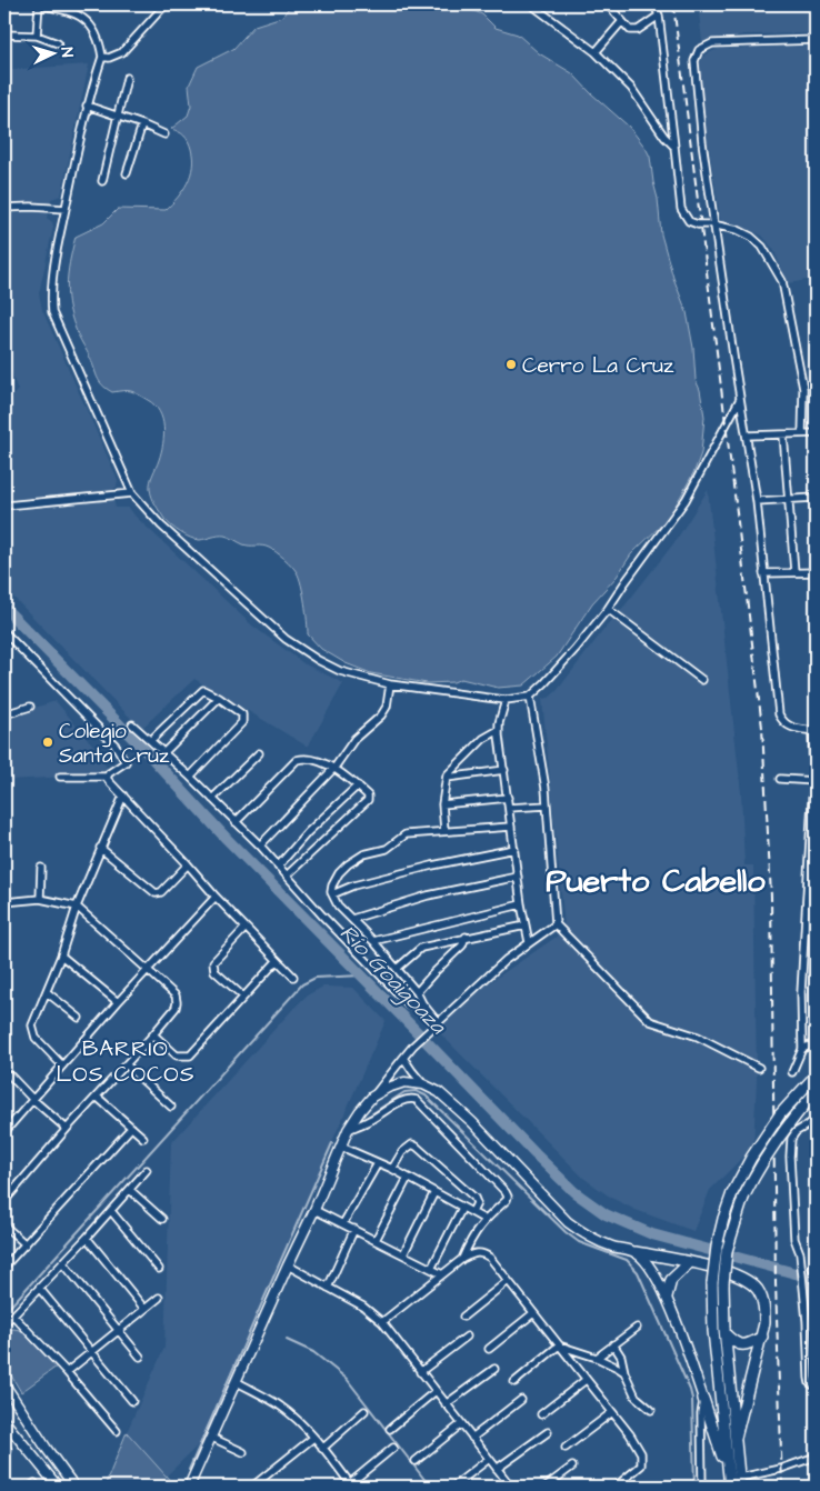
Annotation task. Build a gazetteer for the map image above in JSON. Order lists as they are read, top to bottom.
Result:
{
  "districts": ["Puerto Cabello", "BARRIO LOS COCOS"],
  "water": ["Río Goaigoaza"],
  "places": ["Cerro La Cruz", "Colegio Santa Cruz"],
  "north": "right"
}
